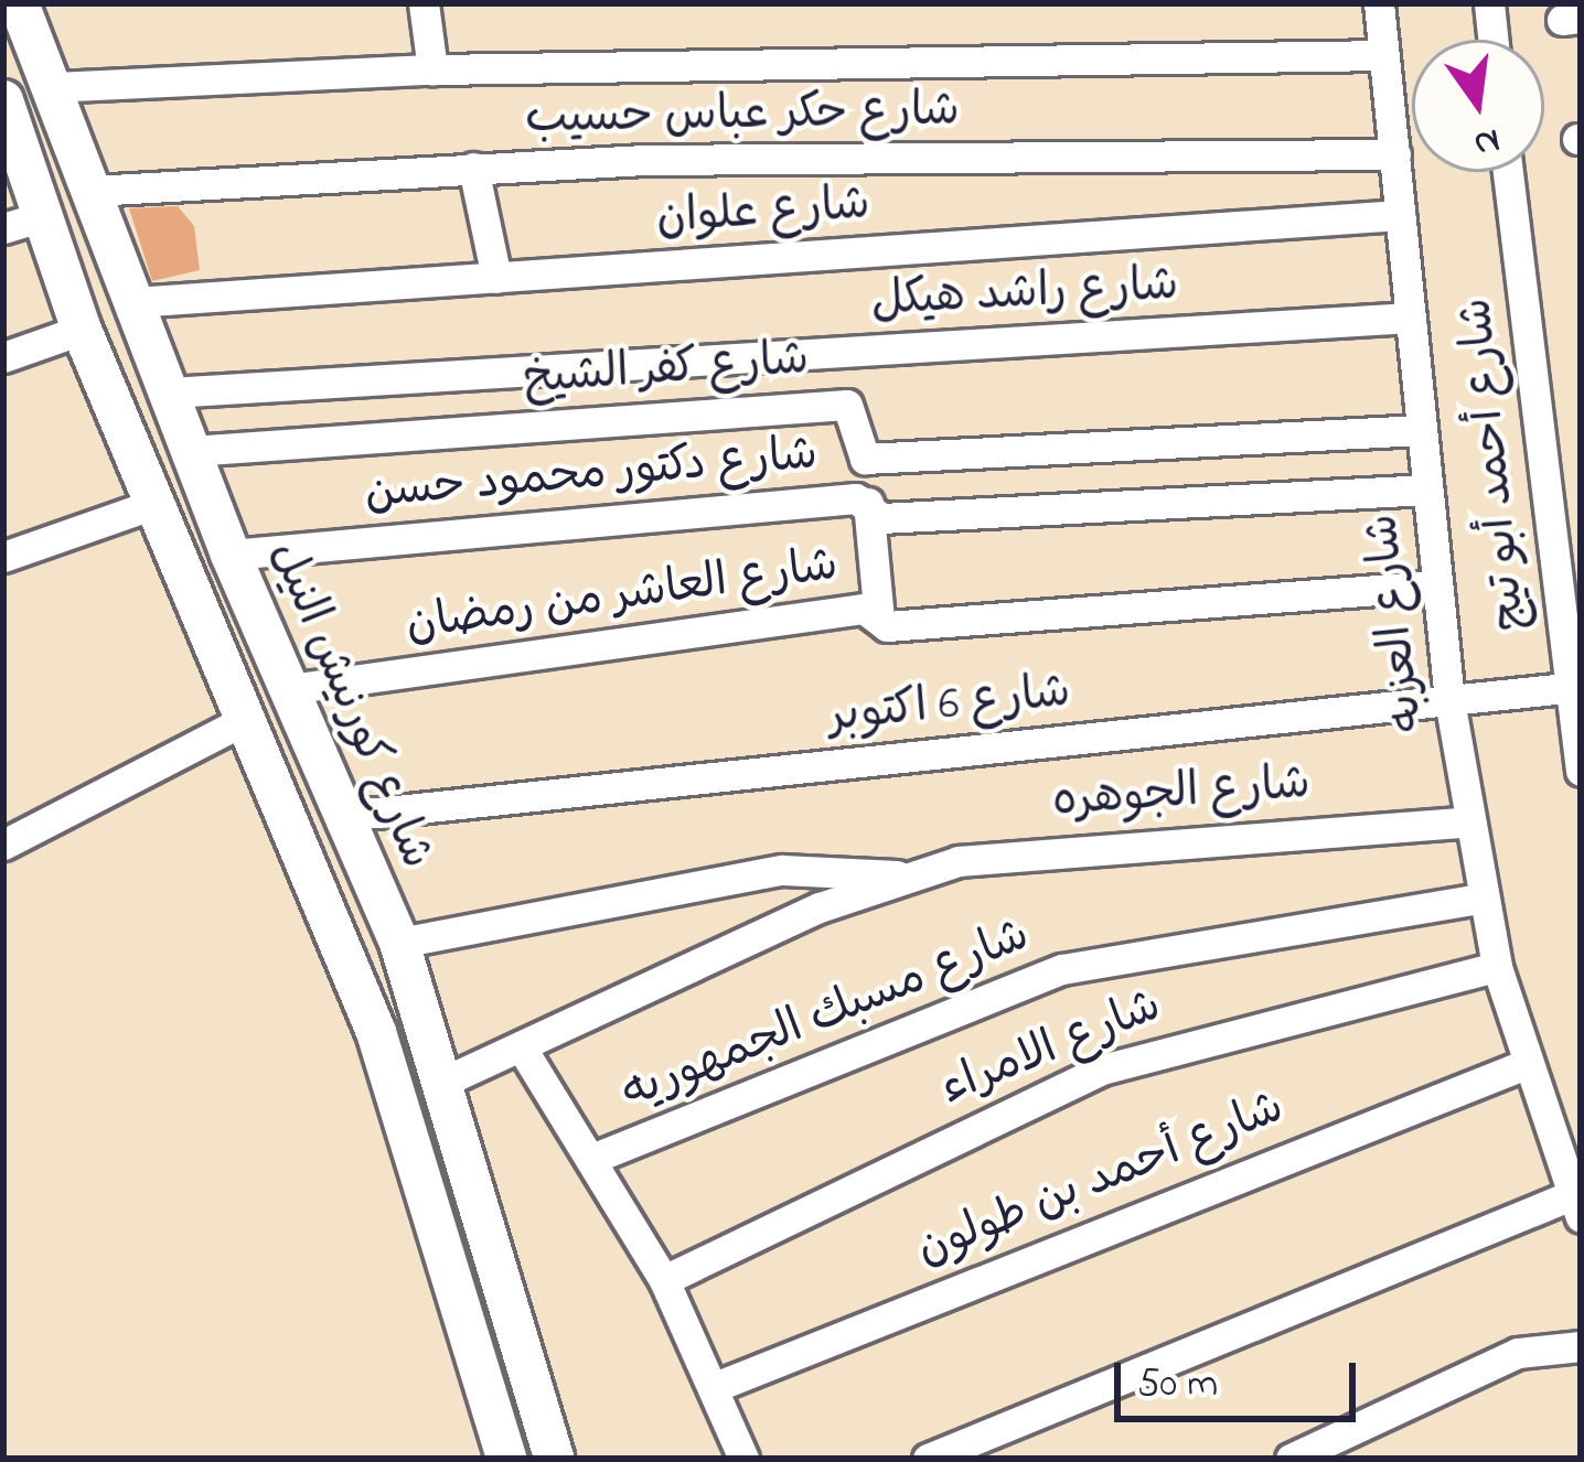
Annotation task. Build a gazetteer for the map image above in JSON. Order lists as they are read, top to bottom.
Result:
{
  "streets": {
    "main road": ["شارع كورنيش النيل"],
    "street": [
      "شارع حكر عباس حسيب",
      "شارع علوان",
      "شارع راشد هيكل",
      "شارع كفر الشيخ",
      "شارع أحمد أبو تيج",
      "شارع دكتور محمود حسن",
      "شارع العاشر من رمضان",
      "شارع العزبه",
      "شارع 6 اكتوبر",
      "شارع الجوهره",
      "شارع مسبك الجمهوريه",
      "شارع الامراء",
      "شارع أحمد بن طولون"
    ]
  },
  "crossings": [
    ["شارع حكر عباس حسيب", "شارع العزبه"],
    ["شارع حكر عباس حسيب", "شارع كورنيش النيل"],
    ["شارع علوان", "شارع العزبه"],
    ["شارع علوان", "شارع كورنيش النيل"],
    ["شارع راشد هيكل", "شارع العزبه"],
    ["شارع راشد هيكل", "شارع كورنيش النيل"],
    ["شارع كفر الشيخ", "شارع كورنيش النيل"],
    ["شارع أحمد أبو تيج", "شارع 6 اكتوبر"],
    ["شارع دكتور محمود حسن", "شارع العزبه"],
    ["شارع دكتور محمود حسن", "شارع كورنيش النيل"],
    ["شارع العاشر من رمضان", "شارع العزبه"],
    ["شارع العاشر من رمضان", "شارع كورنيش النيل"],
    ["شارع العزبه", "شارع 6 اكتوبر"],
    ["شارع العزبه", "شارع الجوهره"],
    ["شارع العزبه", "شارع مسبك الجمهوريه"],
    ["شارع العزبه", "شارع الامراء"],
    ["شارع العزبه", "شارع أحمد بن طولون"],
    ["شارع كورنيش النيل", "شارع 6 اكتوبر"],
    ["شارع كورنيش النيل", "شارع الجوهره"]
  ],
  "scale_bar": "50 m",
  "north": "bottom"
}
